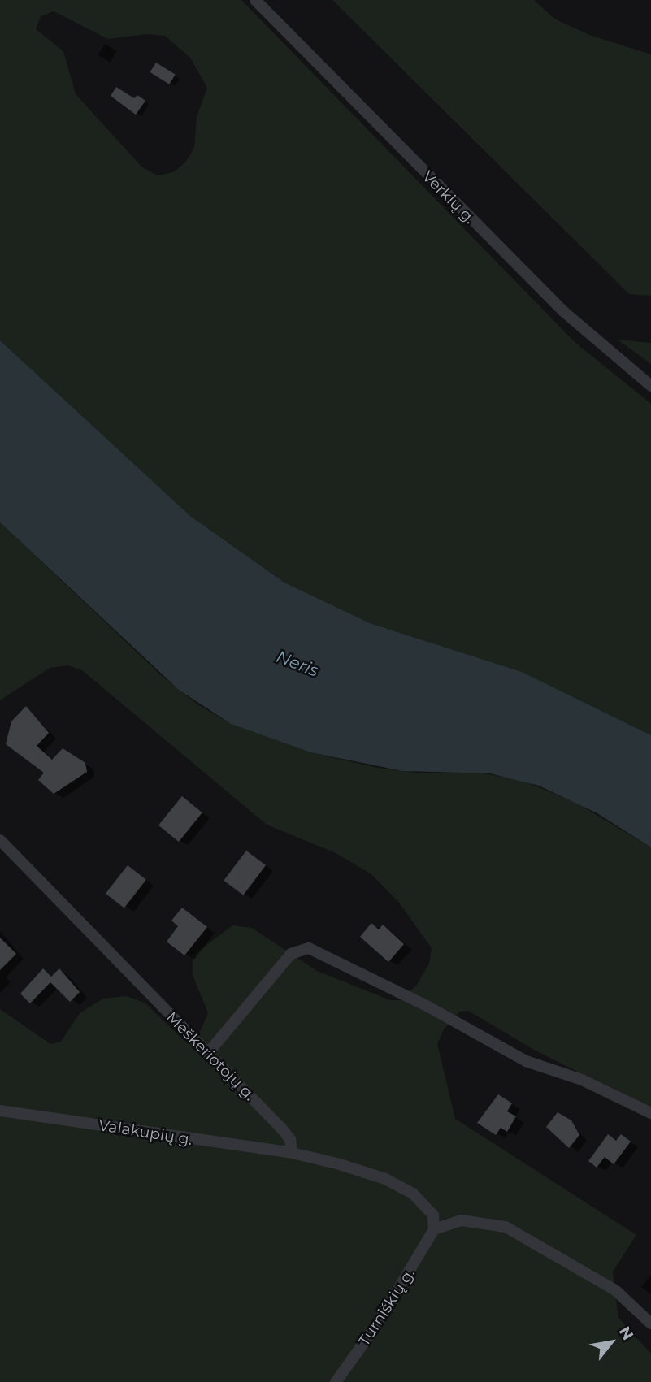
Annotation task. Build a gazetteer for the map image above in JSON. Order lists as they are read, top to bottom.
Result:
{
  "streets": {
    "street": [
      "Verkių g.",
      "Meškeriotojų g.",
      "Valakupių g.",
      "Turniškių g."
    ]
  },
  "crossings": [
    ["Meškeriotojų g.", "Valakupių g."]
  ],
  "water": ["Neris"],
  "north": "top right"
}
